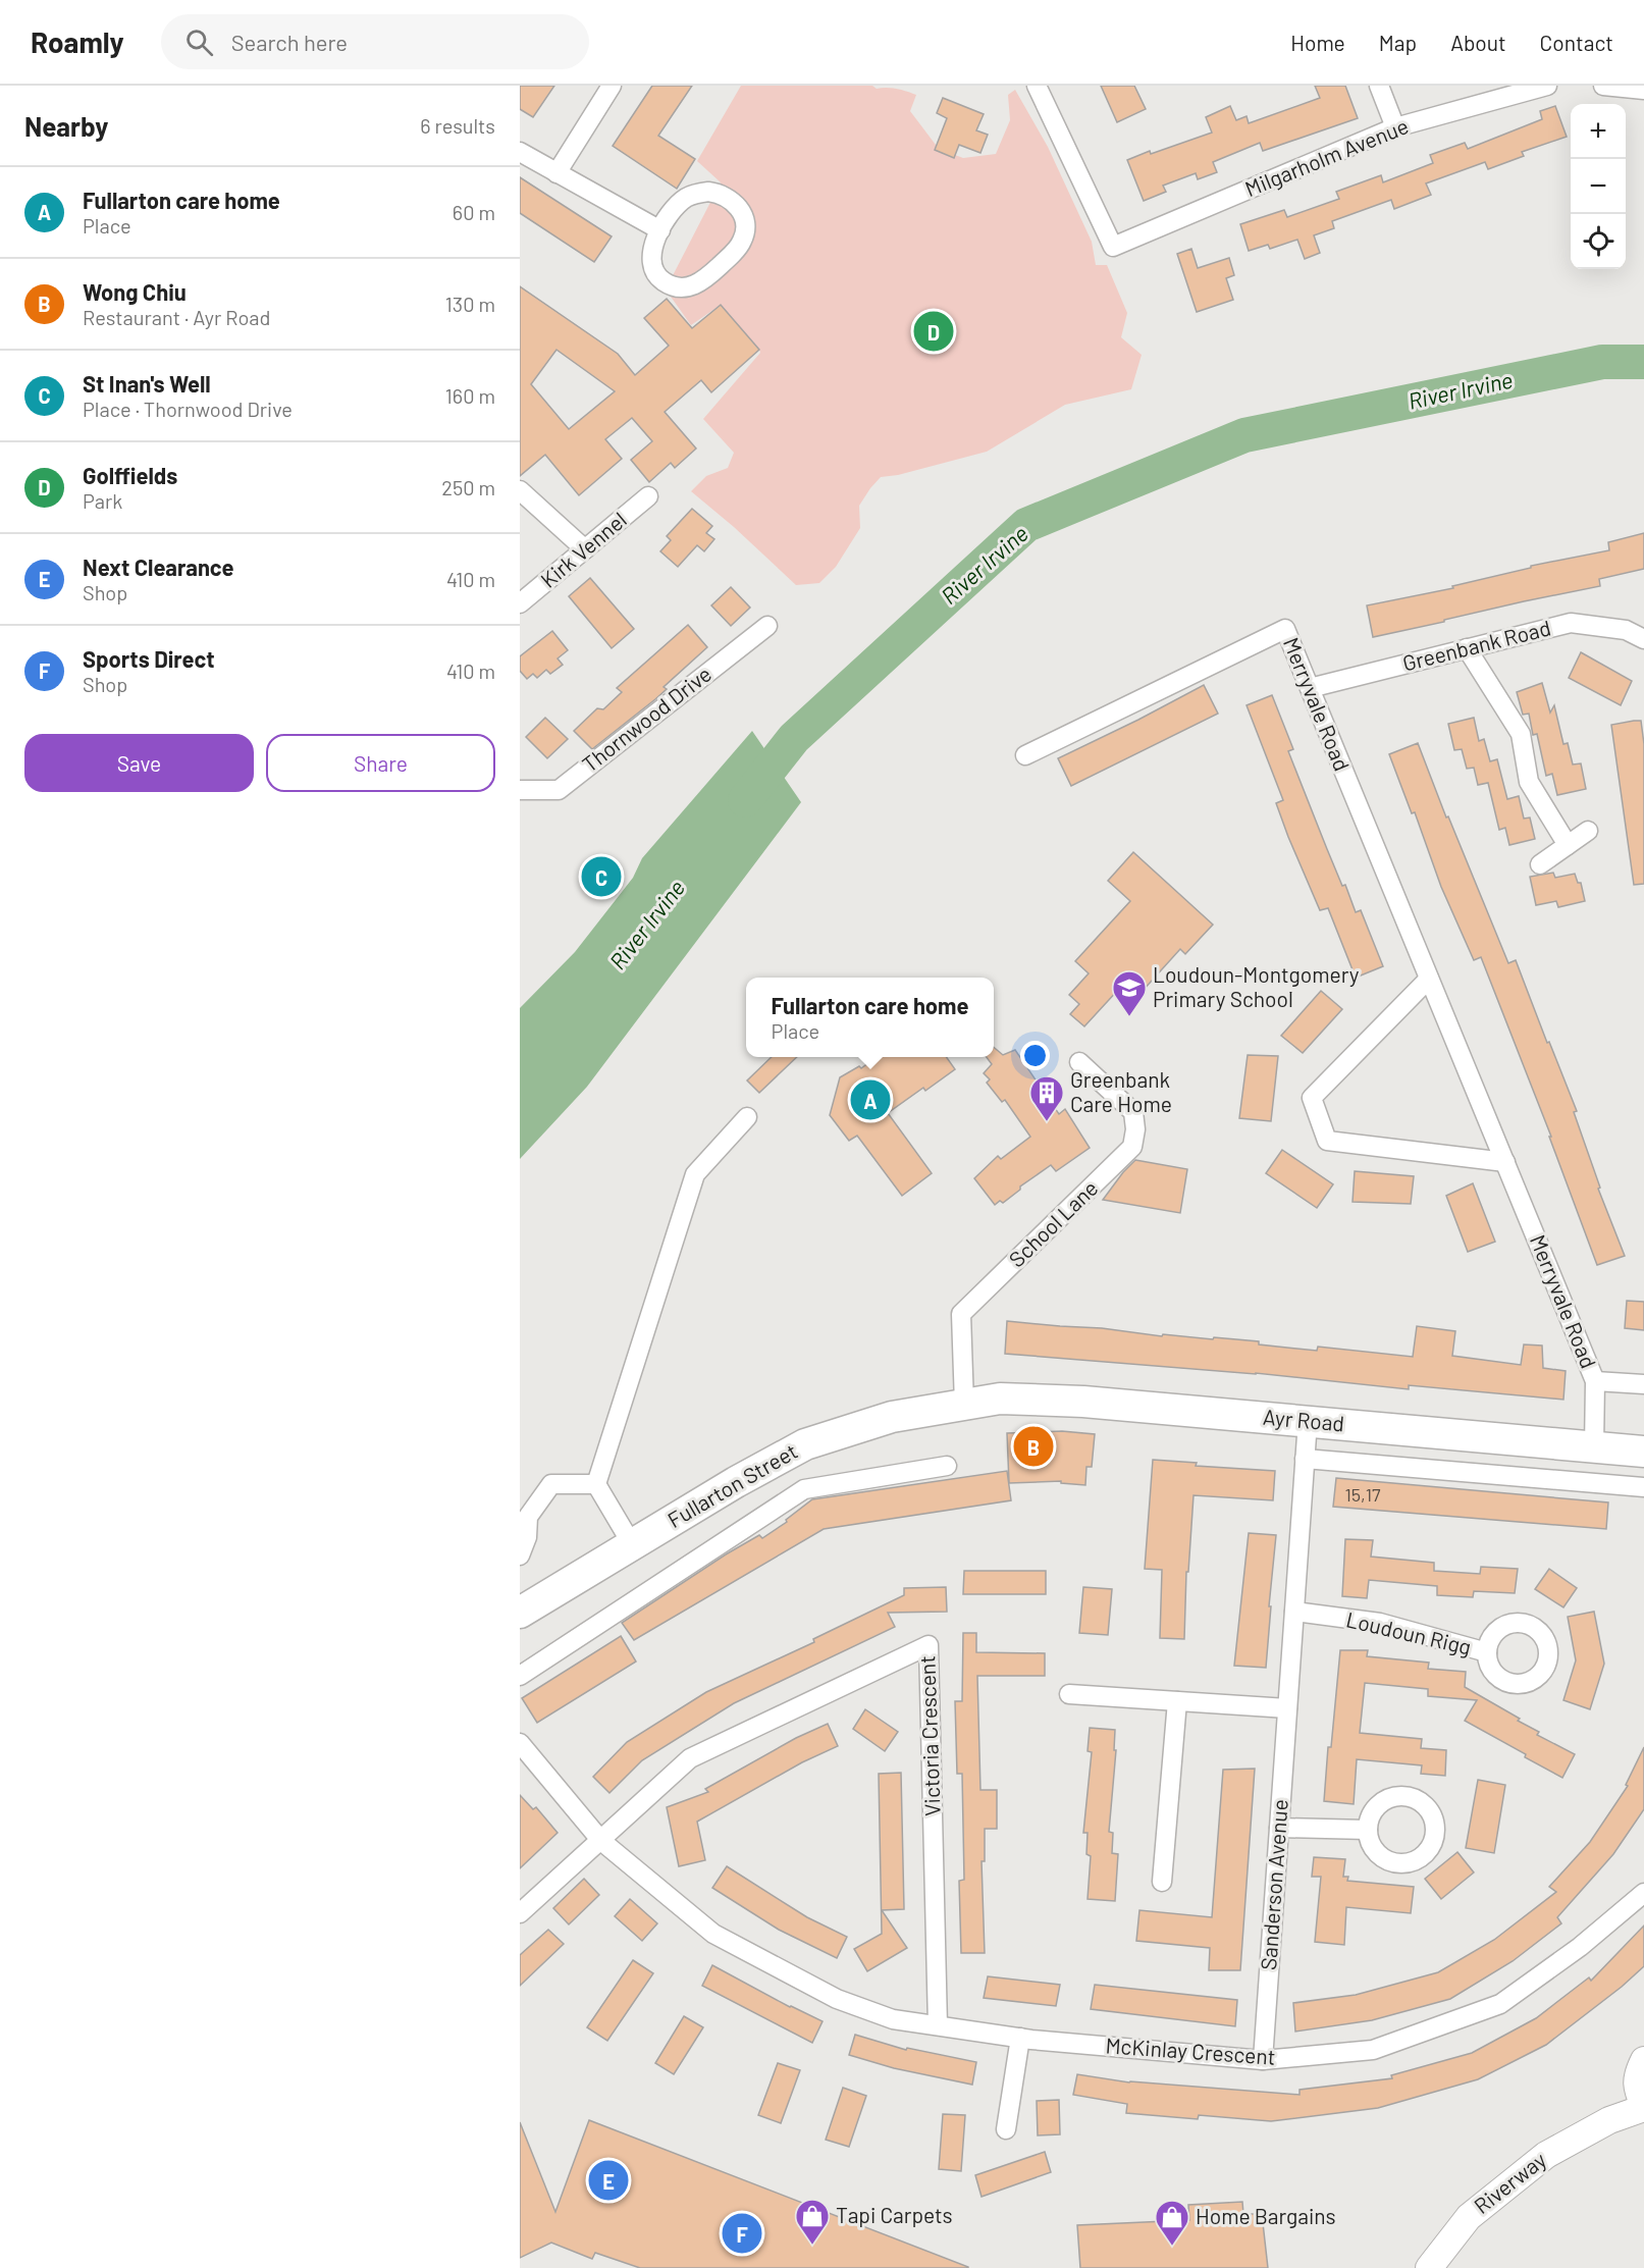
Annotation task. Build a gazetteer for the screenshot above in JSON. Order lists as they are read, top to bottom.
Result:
{
  "streets": {
    "main road": ["Ayr Road", "Fullarton Street"],
    "street": [
      "Milgarholm Avenue",
      "Kirk Vennel",
      "Greenbank Road",
      "Merryvale Road",
      "Thornwood Drive",
      "School Lane",
      "Loudoun Rigg",
      "Victoria Crescent",
      "Sanderson Avenue",
      "McKinlay Crescent",
      "Riverway"
    ]
  },
  "crossings": [
    ["Greenbank Road", "Merryvale Road"],
    ["Merryvale Road", "Ayr Road"],
    ["School Lane", "Ayr Road"],
    ["School Lane", "Fullarton Street"],
    ["Ayr Road", "Fullarton Street"],
    ["Ayr Road", "Sanderson Avenue"],
    ["Loudoun Rigg", "Sanderson Avenue"],
    ["Victoria Crescent", "McKinlay Crescent"],
    ["Sanderson Avenue", "McKinlay Crescent"]
  ],
  "water": ["River Irvine"],
  "places": {
    "school or university": ["Loudoun-Montgomery Primary School"],
    "building": ["Greenbank Care Home"],
    "shop": ["Tapi Carpets", "Home Bargains"]
  },
  "house_numbers": ["15,17"],
  "page": {
    "header": "Roamly",
    "search": "Search here",
    "nav": [
      "Home",
      "Map",
      "About",
      "Contact"
    ],
    "heading": ["Nearby", "6 results"],
    "map_buttons": ["+", "−"],
    "list": [
      {
        "mark": "A",
        "name": "Fullarton care home",
        "note": "Place",
        "value": "60 m"
      },
      {
        "mark": "B",
        "name": "Wong Chiu",
        "note": "Restaurant · Ayr Road",
        "value": "130 m"
      },
      {
        "mark": "C",
        "name": "St Inan's Well",
        "note": "Place · Thornwood Drive",
        "value": "160 m"
      },
      {
        "mark": "D",
        "name": "Golffields",
        "note": "Park",
        "value": "250 m"
      },
      {
        "mark": "E",
        "name": "Next Clearance",
        "note": "Shop",
        "value": "410 m"
      },
      {
        "mark": "F",
        "name": "Sports Direct",
        "note": "Shop",
        "value": "410 m"
      }
    ],
    "pins": [
      "D",
      "C",
      "A",
      "B",
      "E",
      "F"
    ],
    "buttons": ["Save", "Share"],
    "popup": ["Fullarton care home", "Place"]
  }
}
